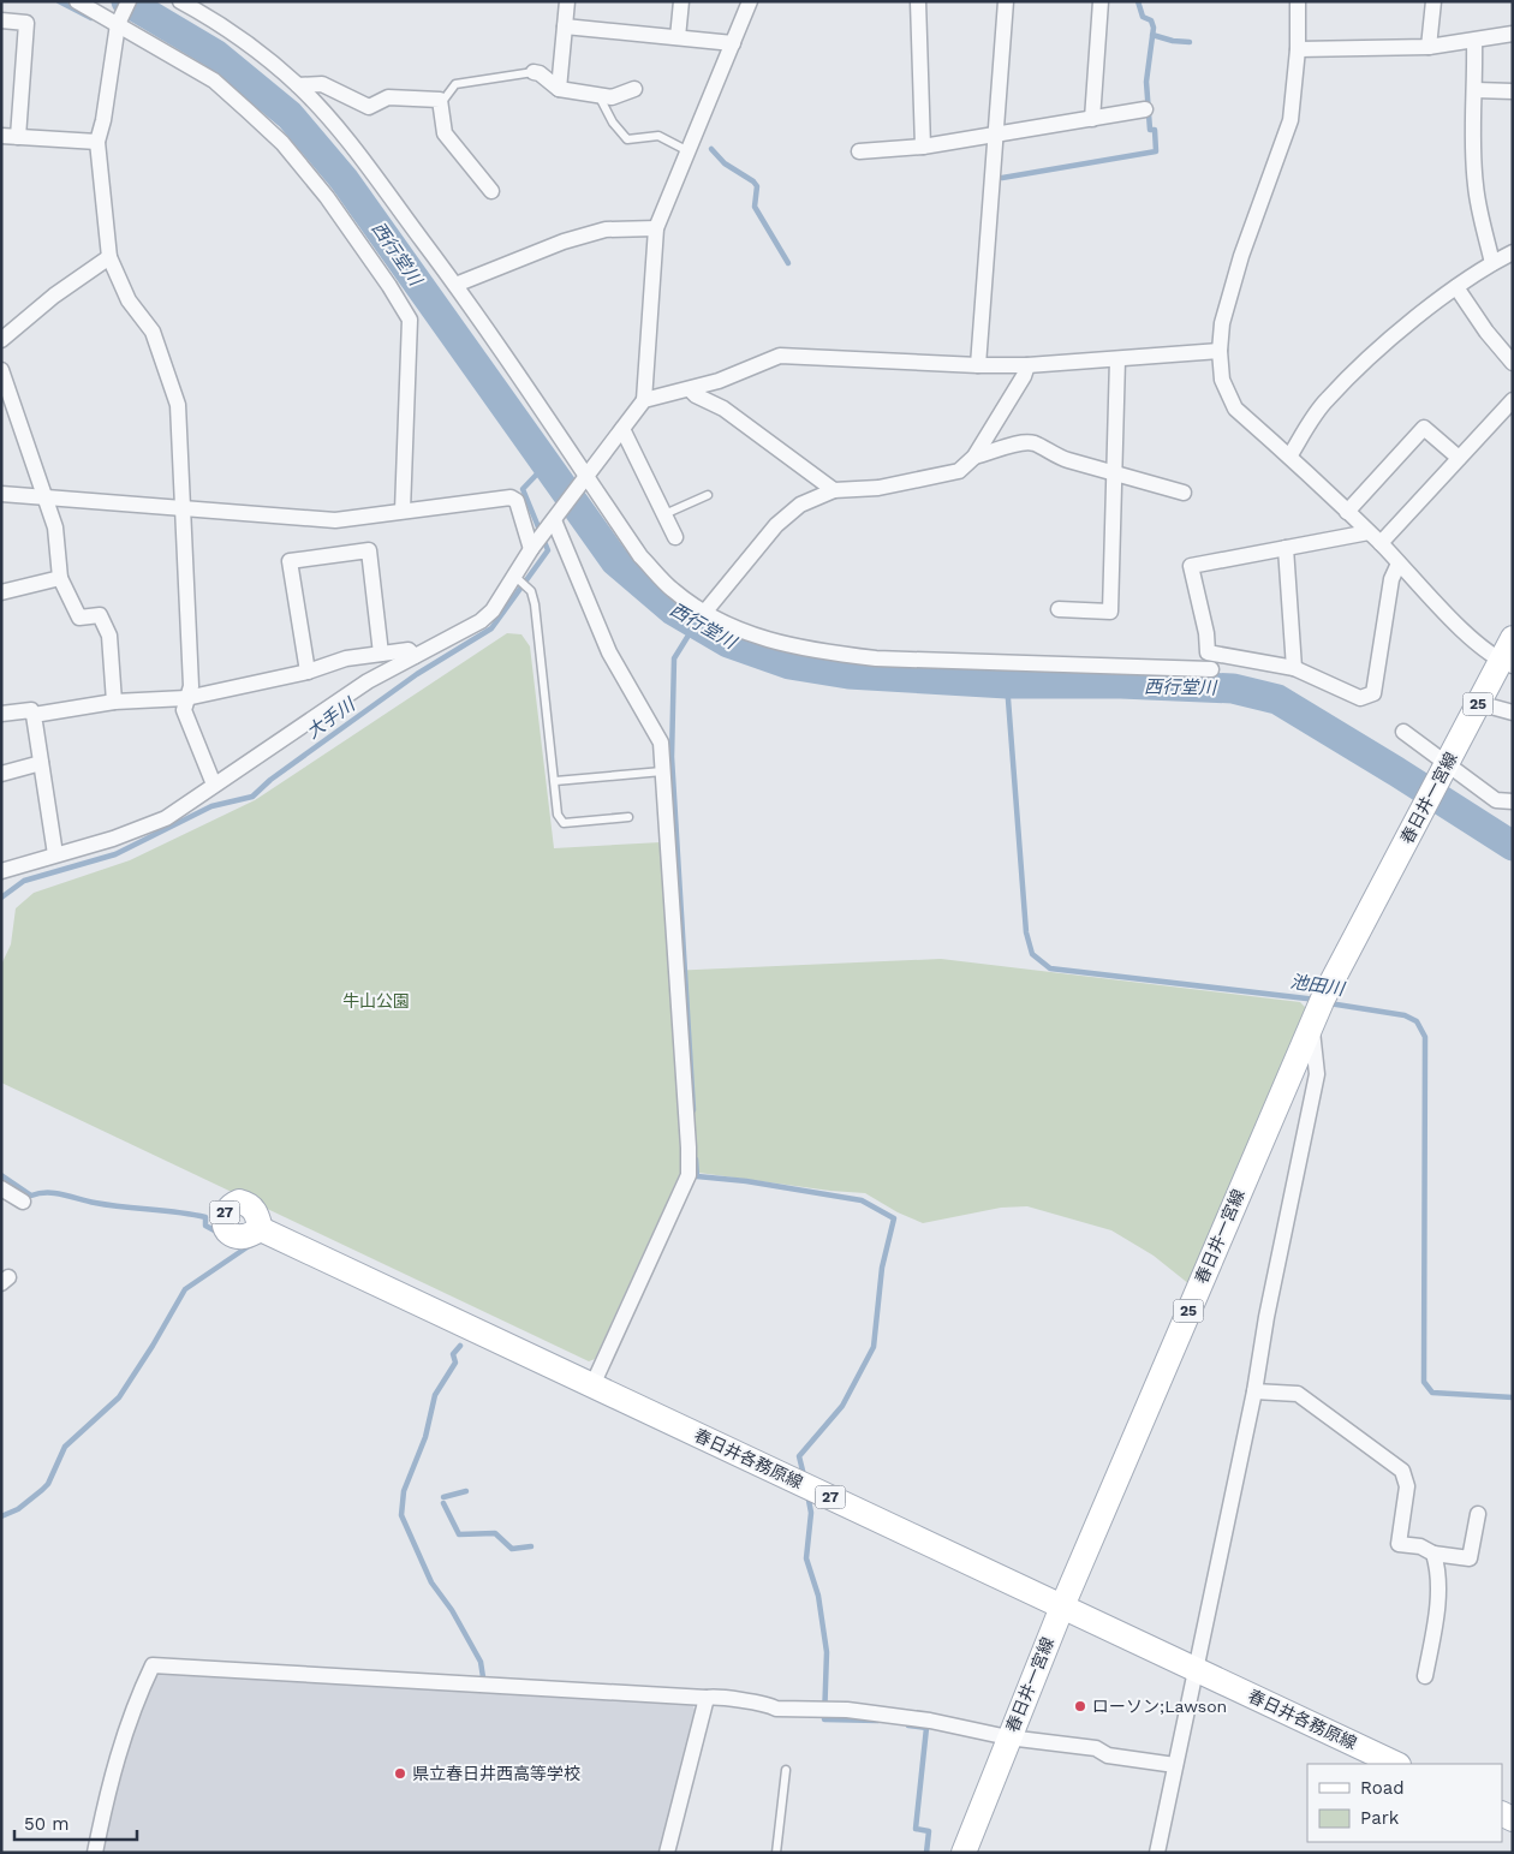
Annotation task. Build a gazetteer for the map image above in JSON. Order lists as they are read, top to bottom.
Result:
{
  "streets": {
    "main road": [
      "25",
      "春日井一宮線",
      "27",
      "春日井各務原線"
    ]
  },
  "crossings": [
    ["春日井一宮線", "春日井各務原線"]
  ],
  "water": ["西行堂川", "大手川", "池田川"],
  "parks": ["牛山公園"],
  "places": ["ローソン;Lawson", "県立春日井西高等学校"],
  "legend": ["Road", "Park"],
  "scale_bar": "50 m"
}
